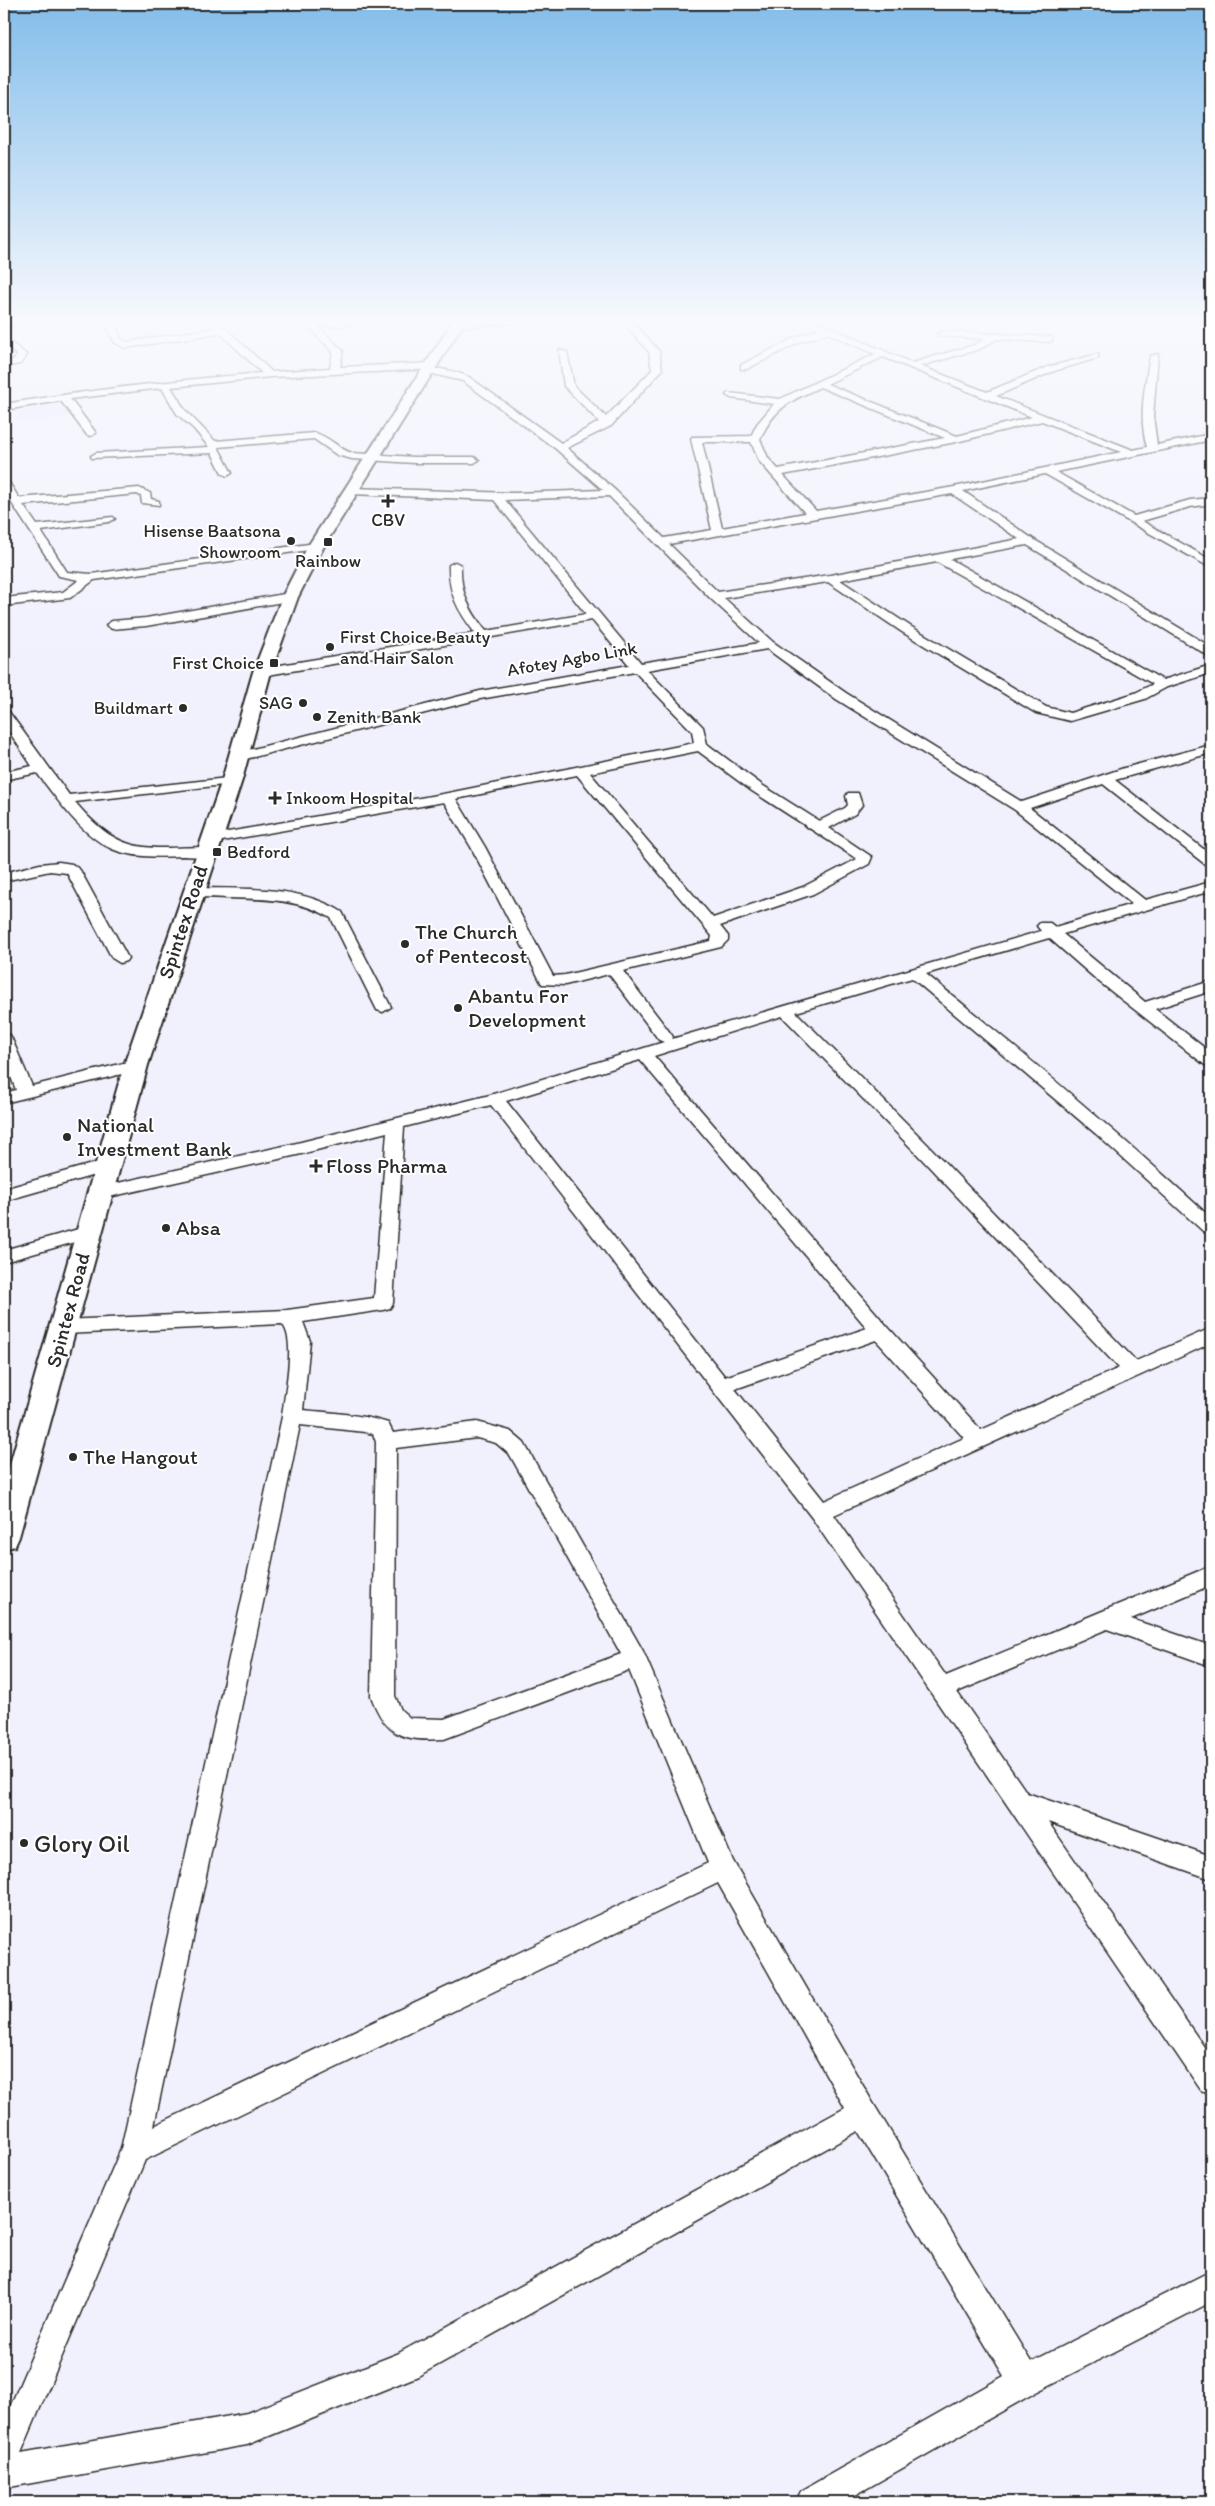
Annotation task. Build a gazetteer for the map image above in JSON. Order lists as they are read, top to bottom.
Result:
{
  "streets": {
    "main road": ["Spintex Road"],
    "street": ["Afotey Agbo Link"]
  },
  "crossings": [
    ["Afotey Agbo Link", "Spintex Road"]
  ],
  "places": {
    "health": ["CBV", "Inkoom Hospital", "Floss Pharma"],
    "other": [
      "Hisense Baatsona Showroom",
      "First Choice Beauty and Hair Salon",
      "SAG",
      "Buildmart",
      "Zenith Bank",
      "The Church of Pentecost",
      "Abantu For Development",
      "National Investment Bank",
      "Absa",
      "The Hangout",
      "Glory Oil"
    ],
    "transit": ["Rainbow", "First Choice", "Bedford"]
  }
}
